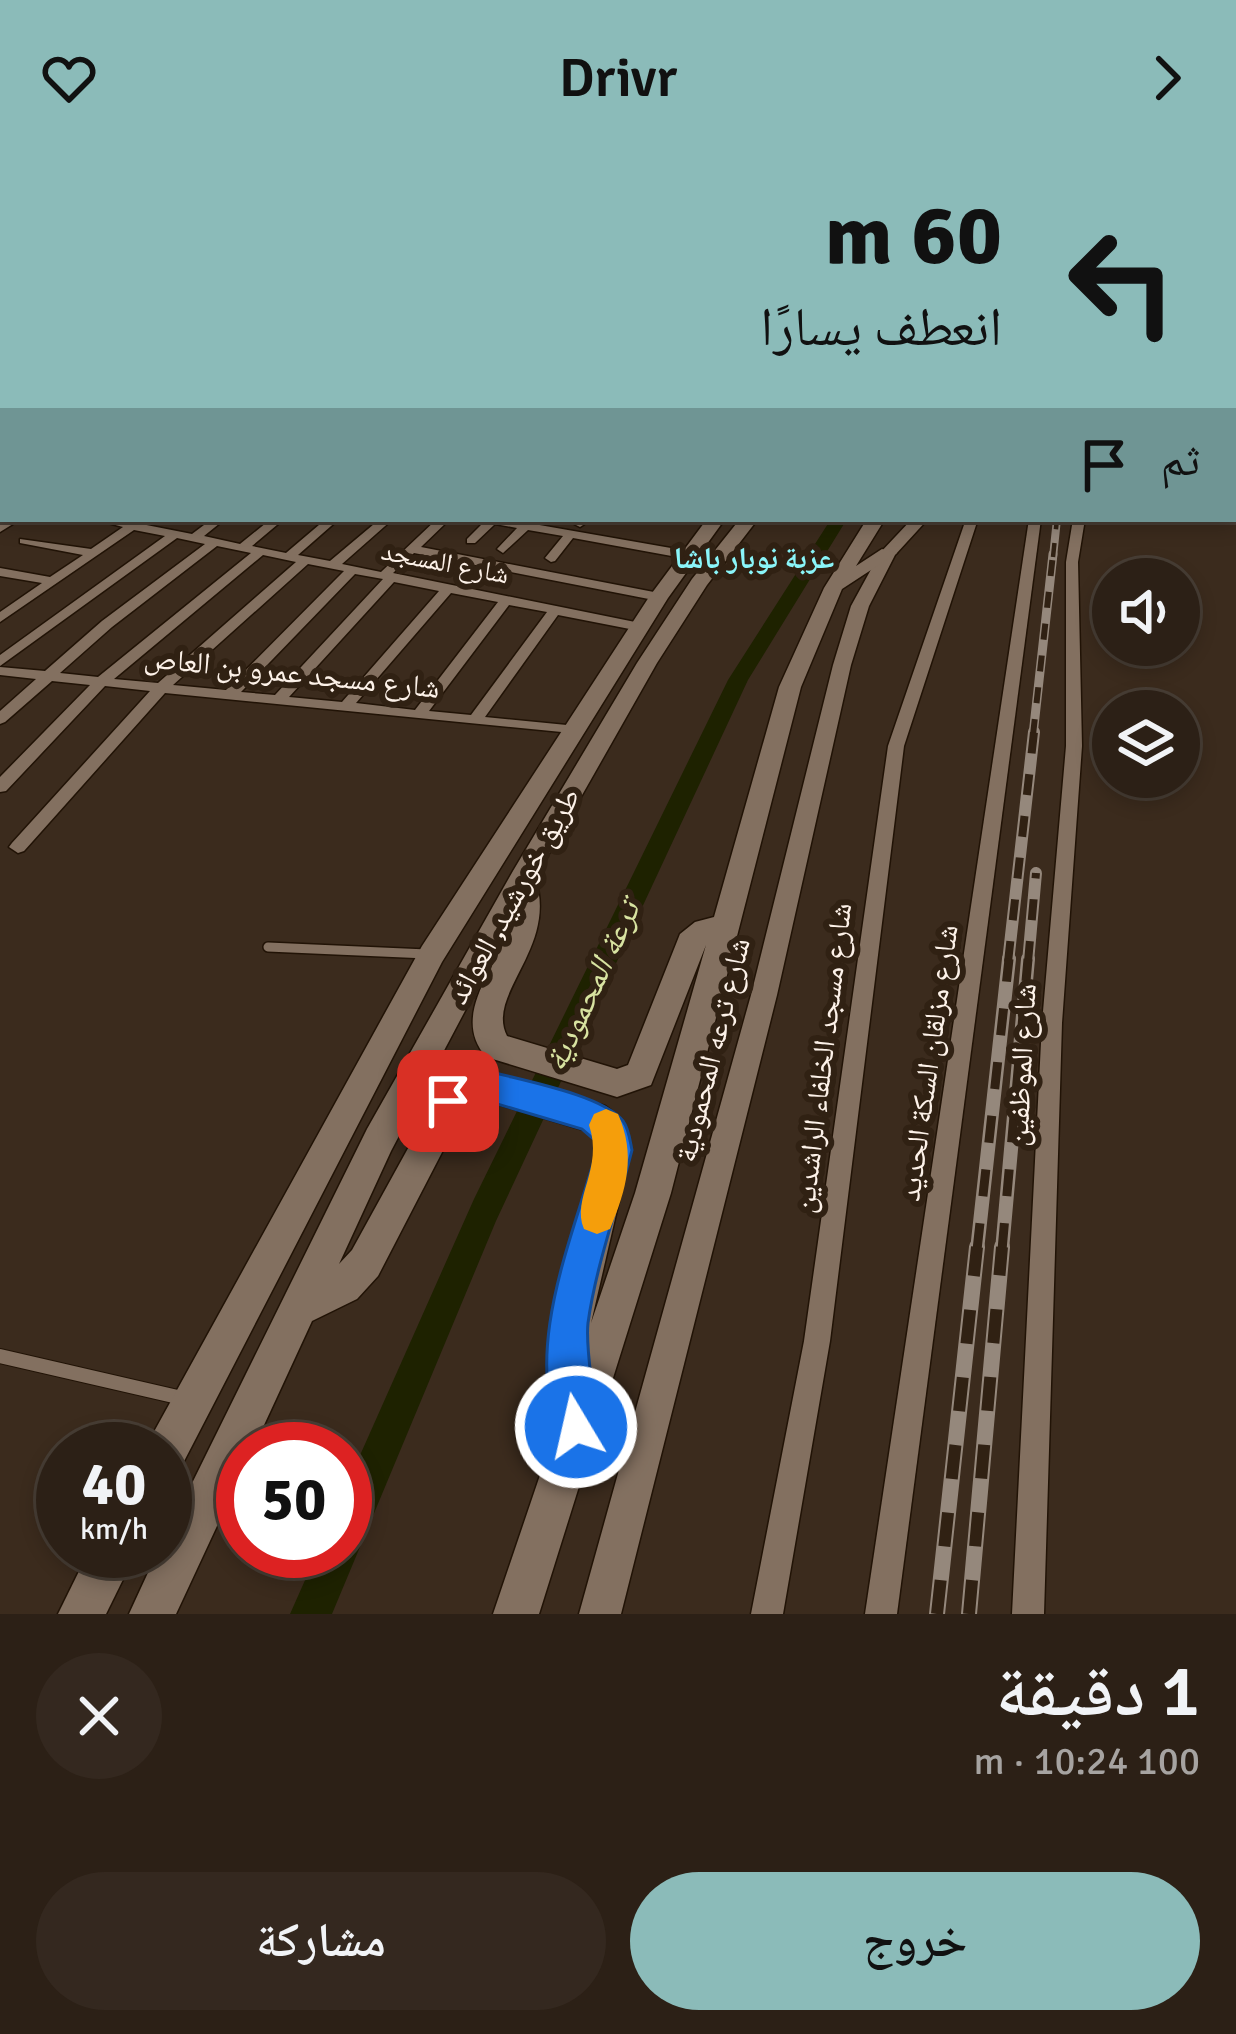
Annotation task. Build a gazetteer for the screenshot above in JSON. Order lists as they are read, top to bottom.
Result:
{
  "streets": {
    "main road": ["طريق خورشيد, العوائد"],
    "street": [
      "شارع المسجد",
      "شارع مسجد عمرو بن العاص",
      "شارع ترعه المحمودية",
      "شارع مسجد الخلفاء الراشدين",
      "شارع مزلقان السكة الحديد",
      "شارع الموظفين"
    ]
  },
  "crossings": [
    ["شارع المسجد", "طريق خورشيد, العوائد"],
    ["شارع مسجد عمرو بن العاص", "طريق خورشيد, العوائد"]
  ],
  "districts": ["عزبة نوبار باشا"],
  "water": ["ترعة المحمودية"],
  "page": {
    "header": "Drivr",
    "turn": ["60 m", "انعطف يسارًا"],
    "then": "ثم",
    "speed": "40 km/h",
    "limit": "50",
    "heading": ["1 دقيقة", "100 m · 10:24"],
    "buttons": ["خروج", "مشاركة"]
  }
}
